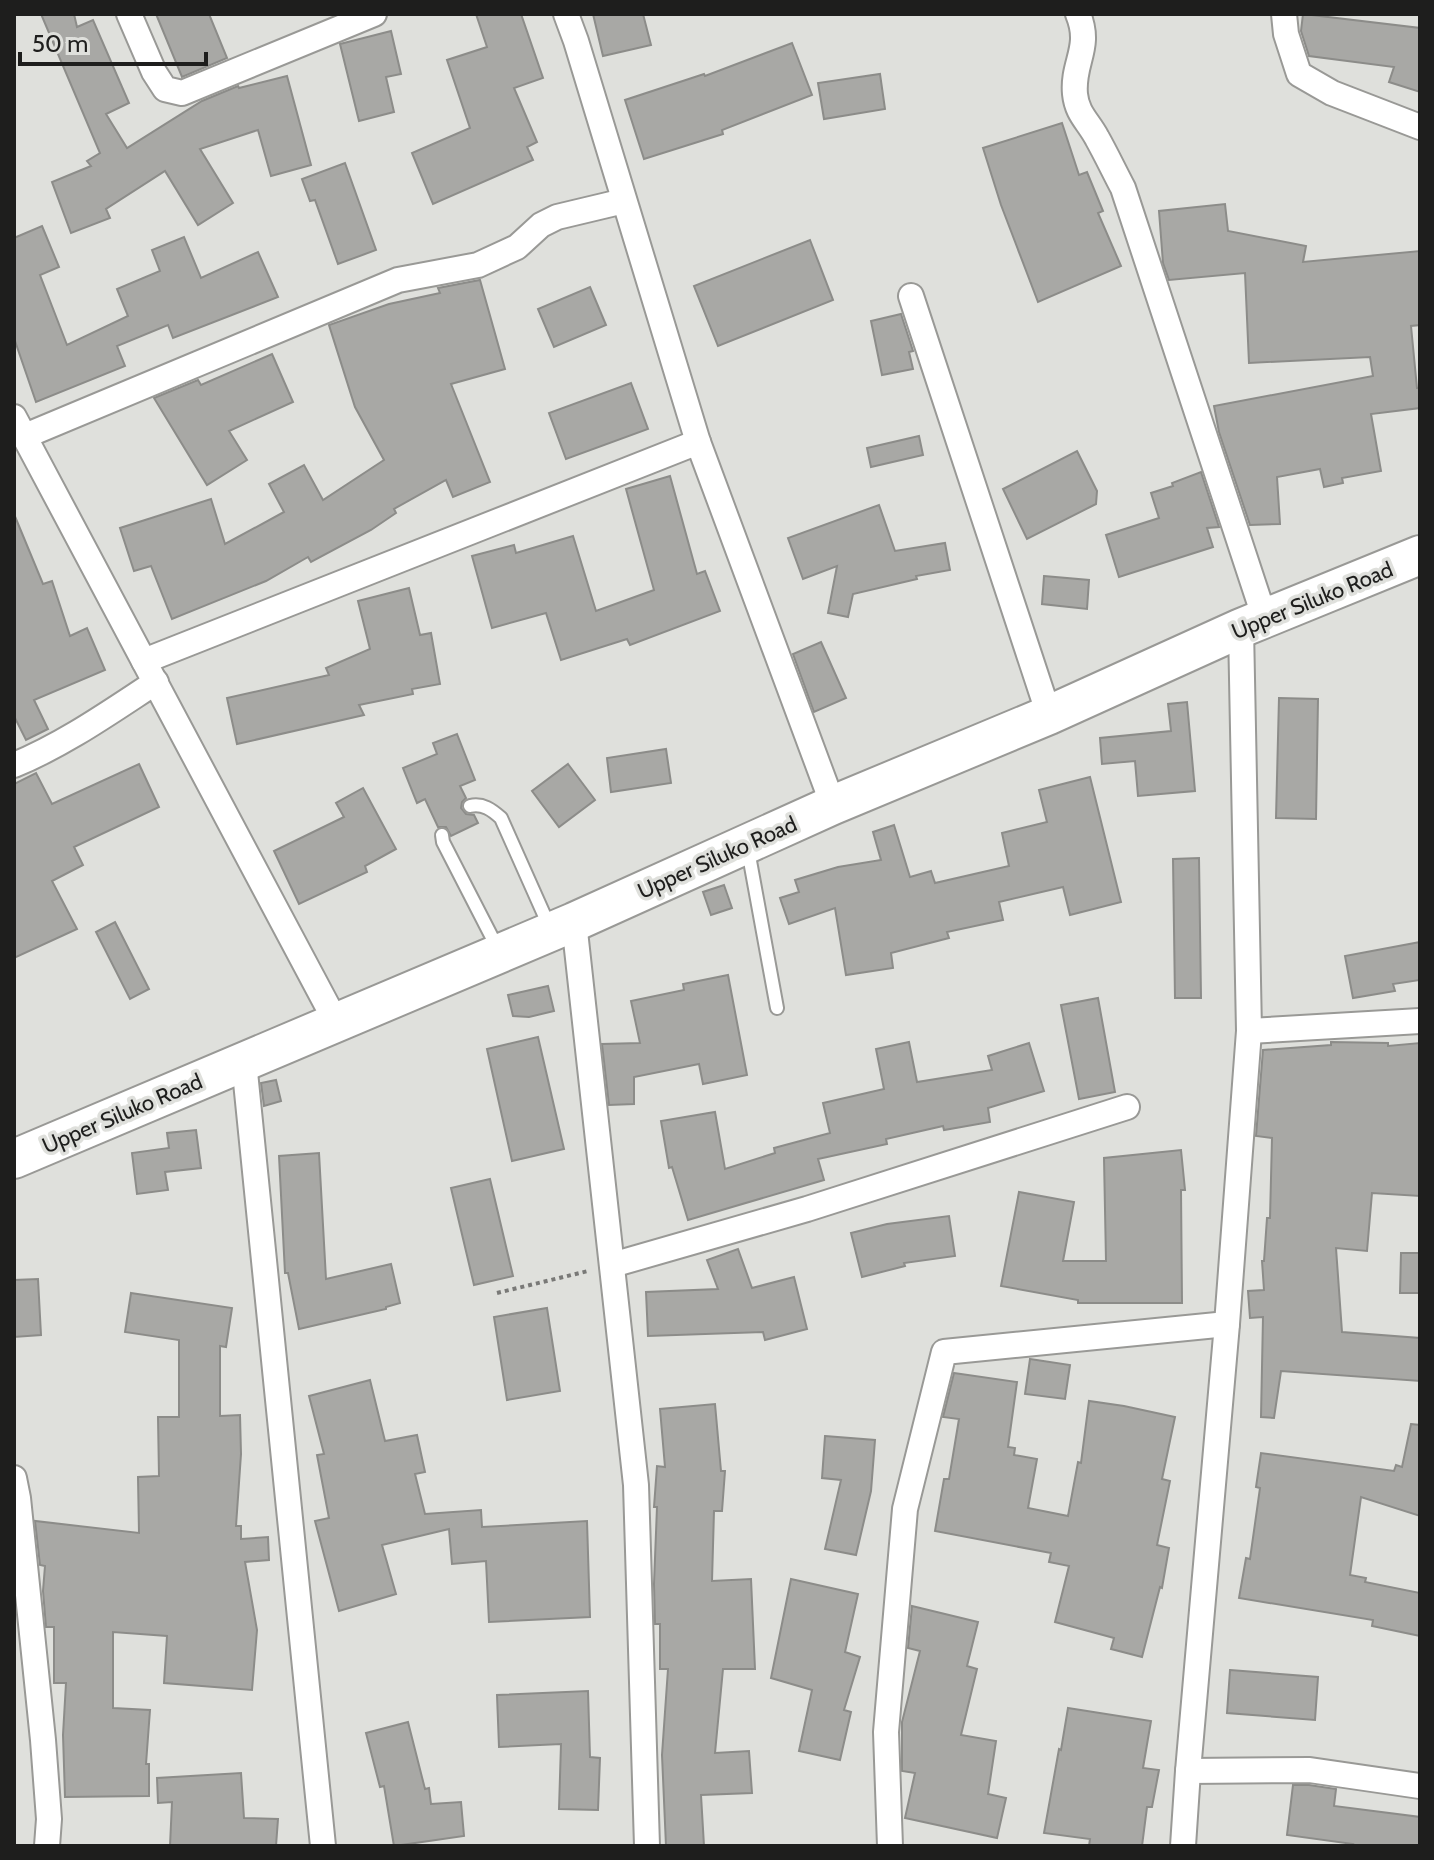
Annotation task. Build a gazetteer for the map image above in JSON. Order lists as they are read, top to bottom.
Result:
{
  "streets": {
    "main road": ["Upper Siluko Road"]
  },
  "scale_bar": "50 m"
}
